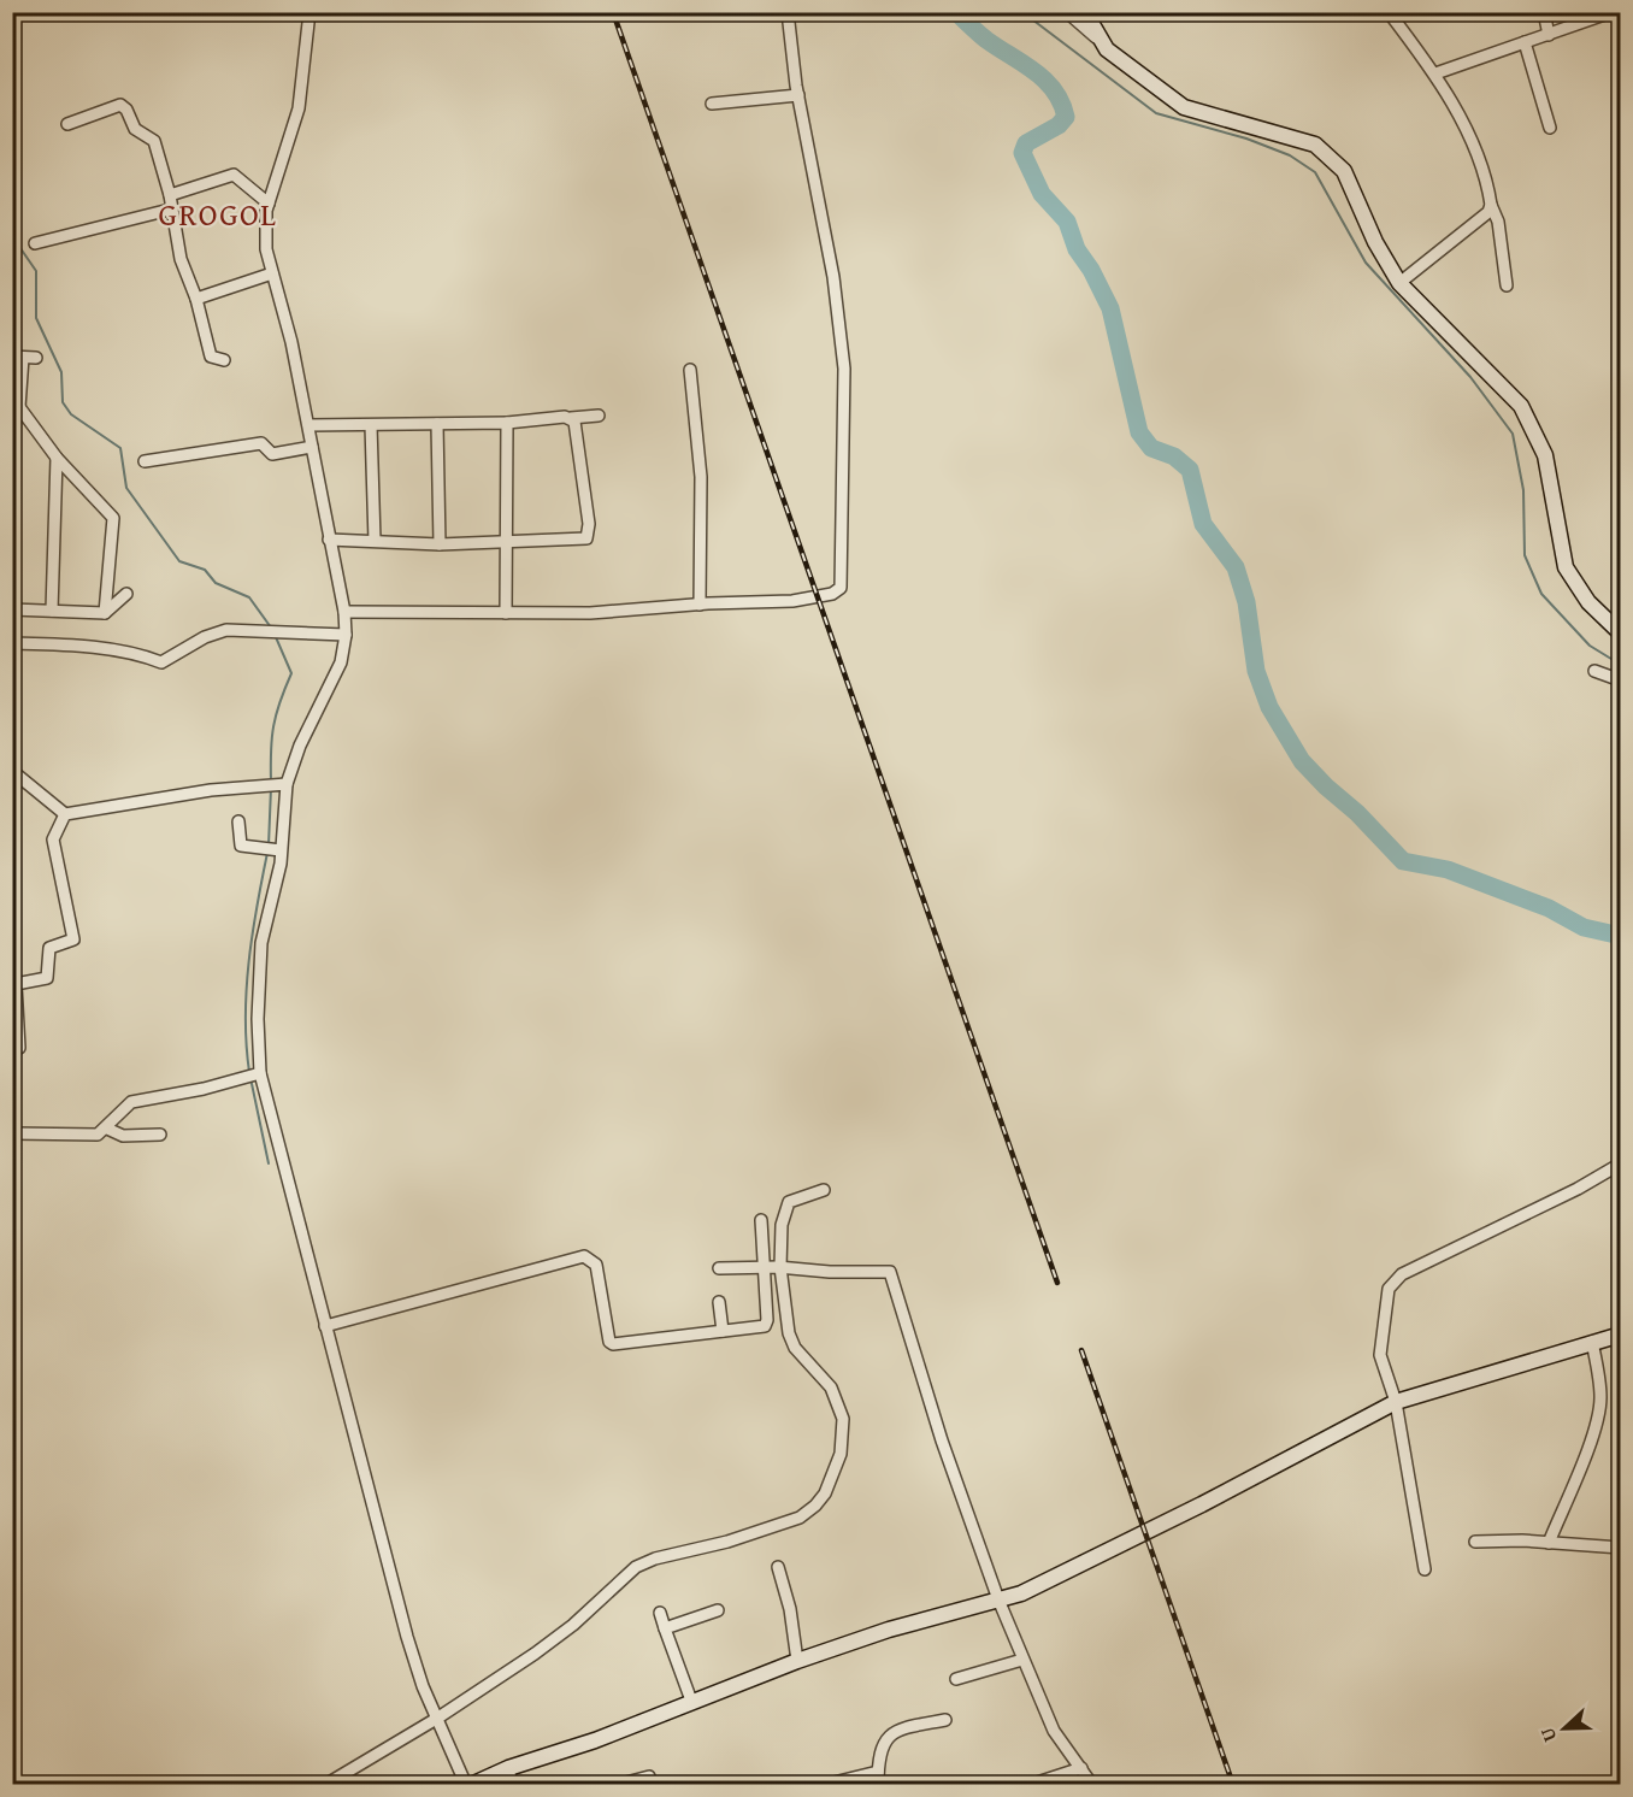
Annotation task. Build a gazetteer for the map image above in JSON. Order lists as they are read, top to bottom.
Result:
{
  "districts": ["GROGOL"],
  "north": "left"
}
